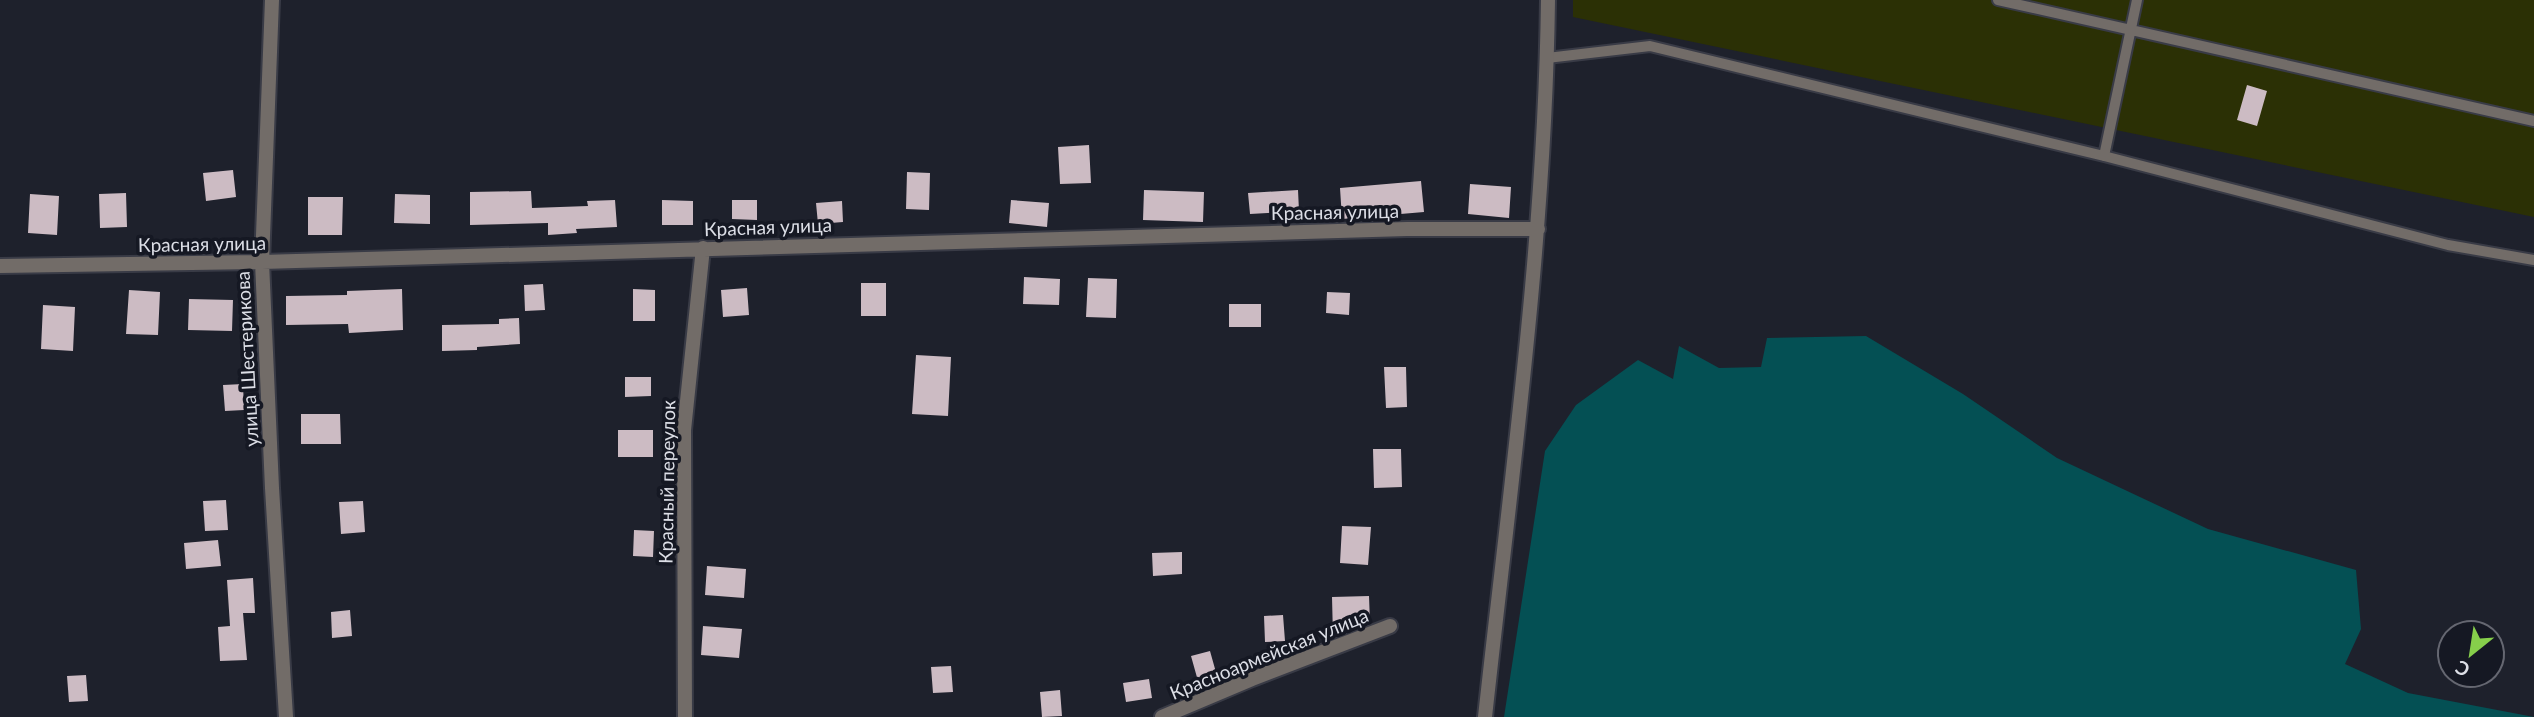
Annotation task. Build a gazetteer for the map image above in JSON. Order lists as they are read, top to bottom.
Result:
{
  "streets": {
    "street": [
      "Красная улица",
      "улица Шестерикова",
      "Красный переулок",
      "Красноармейская улица"
    ]
  },
  "crossings": [
    ["Красная улица", "улица Шестерикова"],
    ["Красная улица", "Красный переулок"]
  ],
  "north": "bottom left"
}
